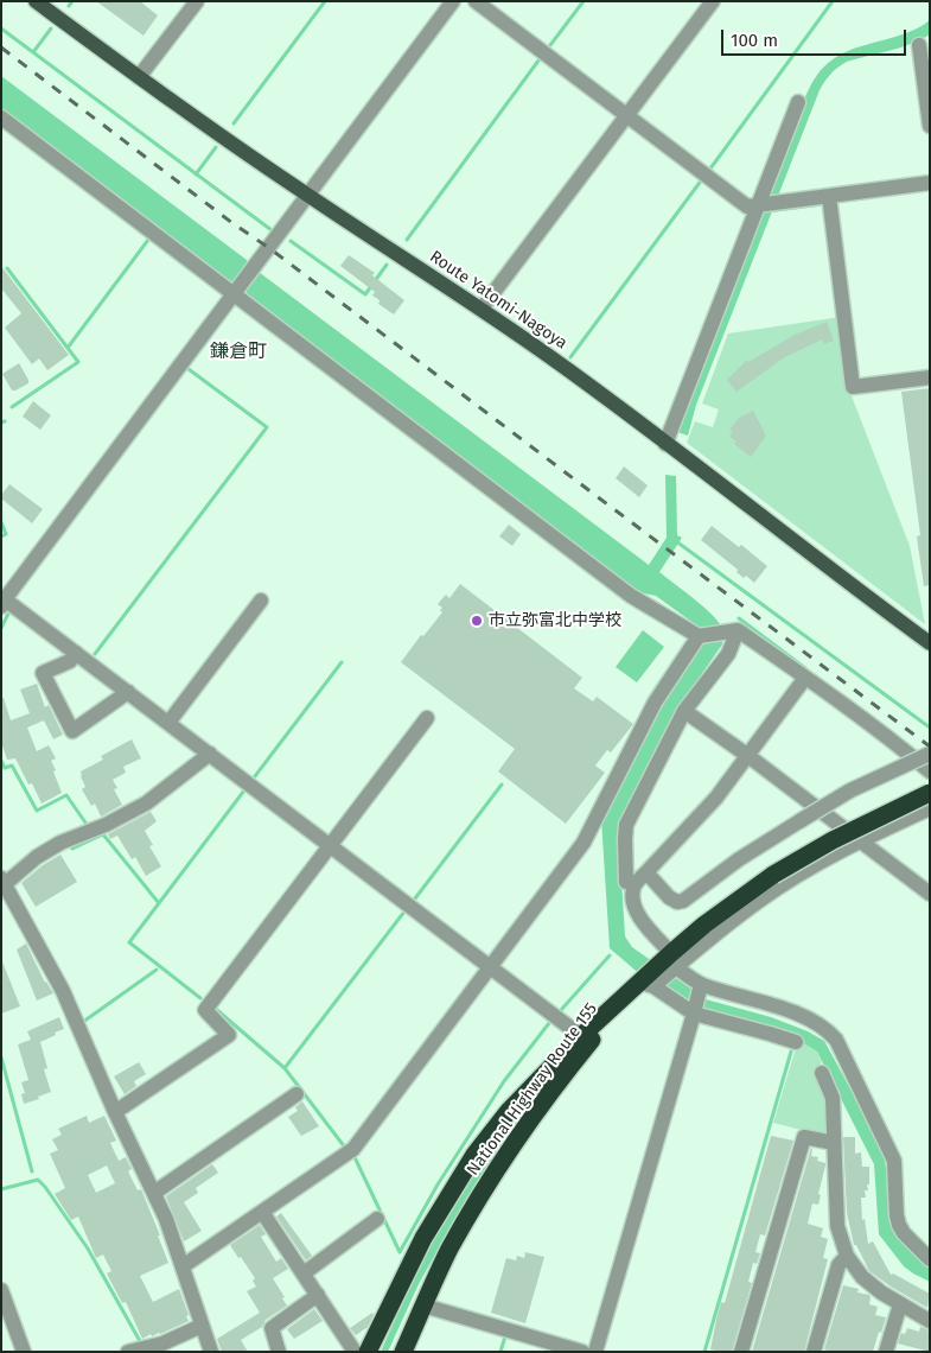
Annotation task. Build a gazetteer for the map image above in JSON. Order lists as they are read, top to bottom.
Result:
{
  "streets": {
    "highway": ["National Highway Route 155"],
    "main road": ["Route Yatomi-Nagoya"]
  },
  "districts": ["鎌倉町"],
  "places": ["市立弥富北中学校"],
  "scale_bar": "100 m"
}
